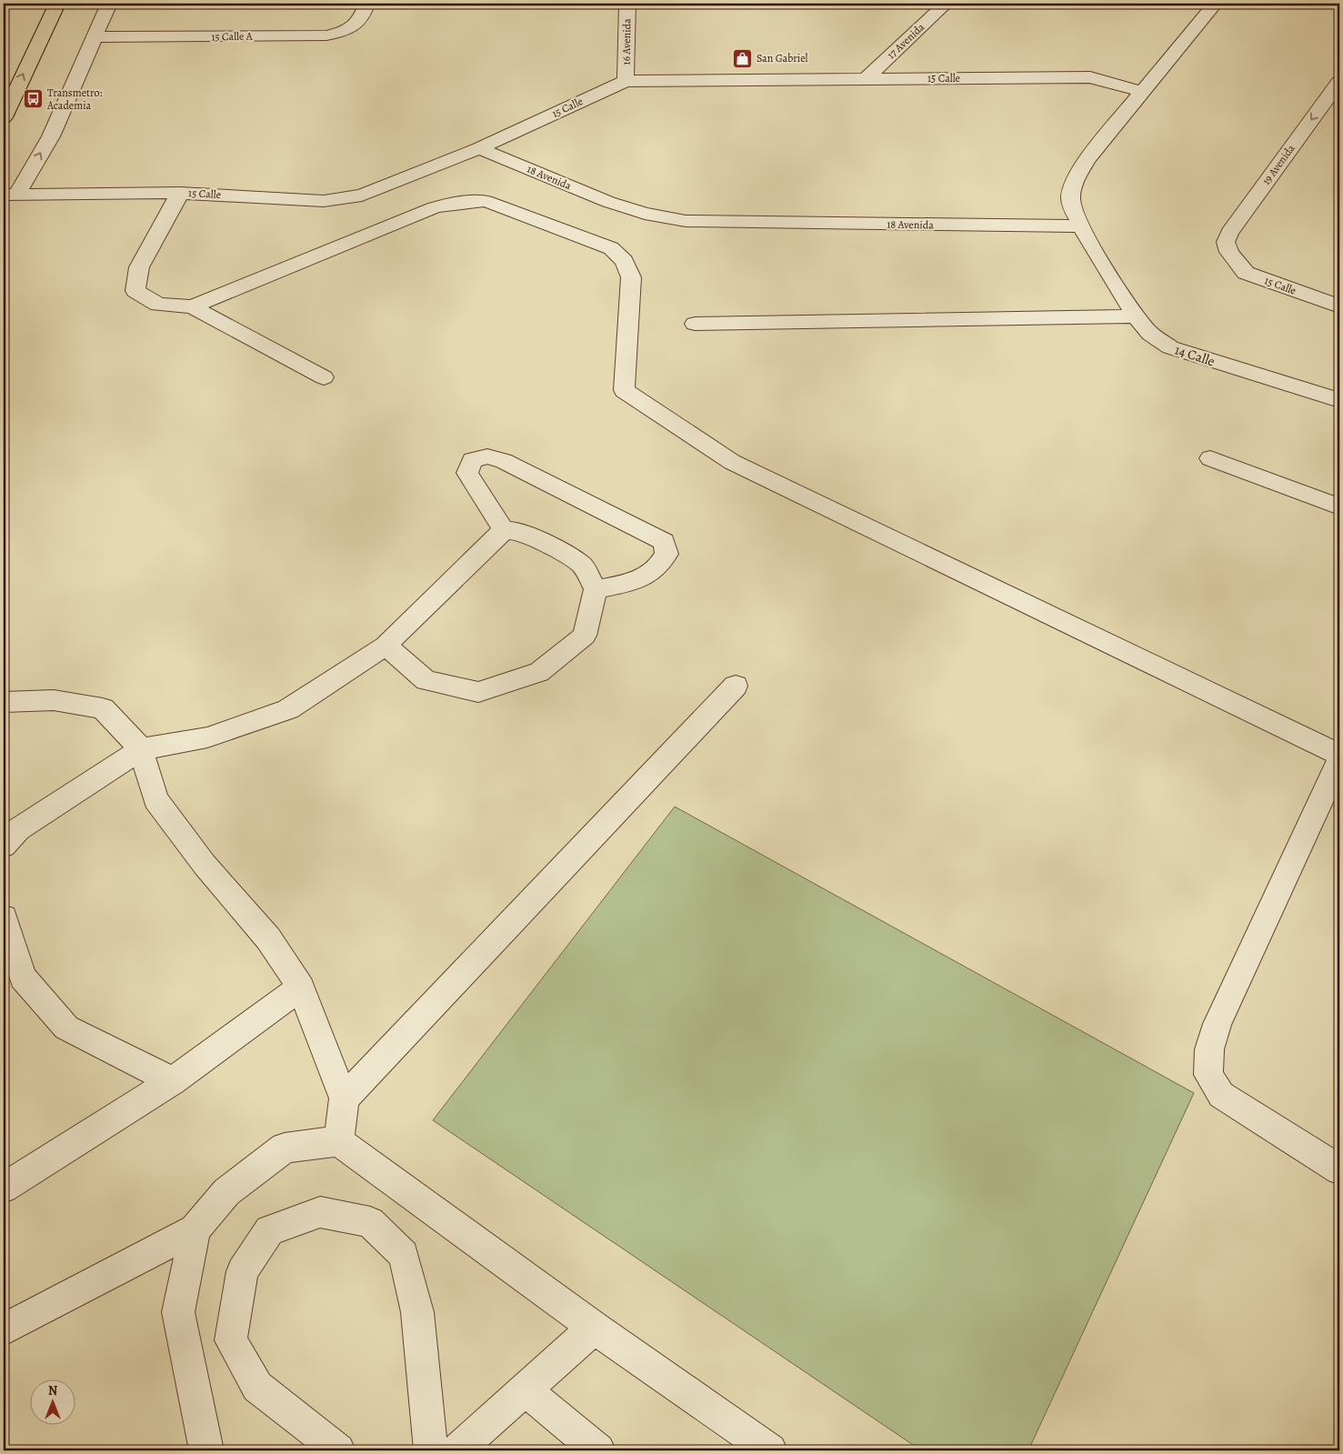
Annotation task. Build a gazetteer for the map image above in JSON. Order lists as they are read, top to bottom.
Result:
{
  "streets": {
    "street": [
      "15 Calle A",
      "17 Avenida",
      "16 Avenida",
      "15 Calle",
      "19 Avenida",
      "18 Avenida",
      "14 Calle"
    ]
  },
  "crossings": [
    ["17 Avenida", "15 Calle"],
    ["16 Avenida", "15 Calle"],
    ["15 Calle", "19 Avenida"],
    ["15 Calle", "18 Avenida"],
    ["18 Avenida", "14 Calle"]
  ],
  "places": {
    "shop": ["San Gabriel"],
    "bus stop": ["Transmetro: Academia"]
  },
  "north": "top"
}
